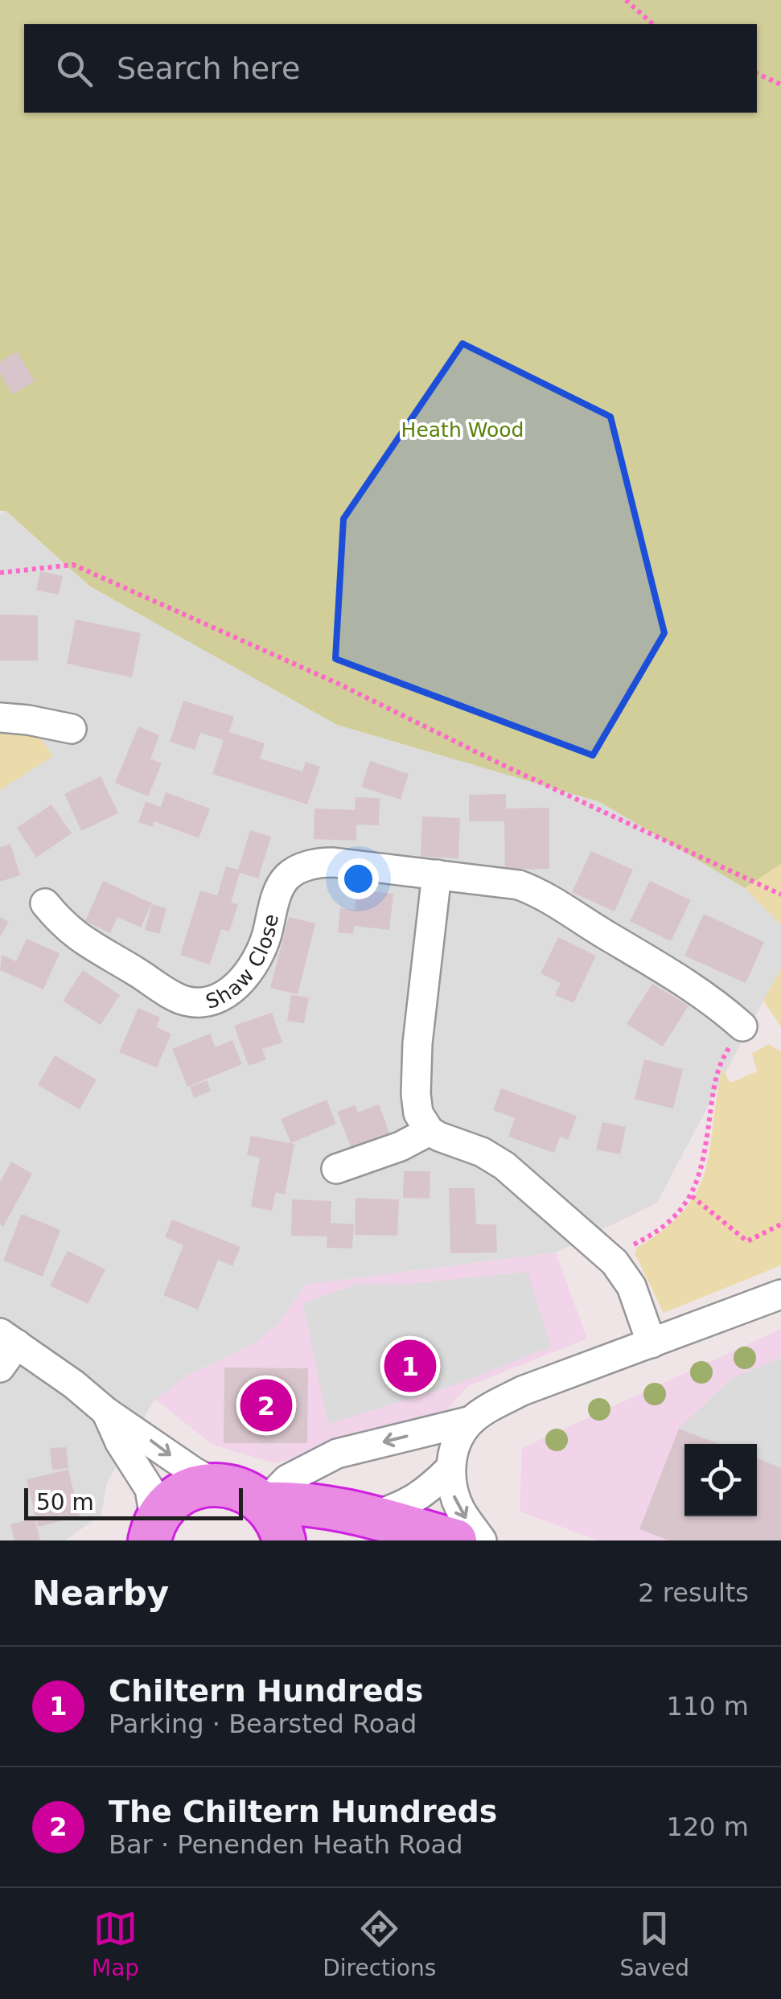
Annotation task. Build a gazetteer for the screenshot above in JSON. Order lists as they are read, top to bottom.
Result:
{
  "streets": {
    "street": ["Shaw Close"]
  },
  "parks": ["Heath Wood"],
  "scale_bar": "50 m",
  "page": {
    "search": "Search here",
    "pins": ["1", "2"],
    "scale": "50 m",
    "heading": ["Nearby", "2 results"],
    "list": [
      {
        "mark": "1",
        "name": "Chiltern Hundreds",
        "note": "Parking · Bearsted Road",
        "value": "110 m"
      },
      {
        "mark": "2",
        "name": "The Chiltern Hundreds",
        "note": "Bar · Penenden Heath Road",
        "value": "120 m"
      }
    ],
    "nav": ["Map", "Directions", "Saved"]
  }
}
